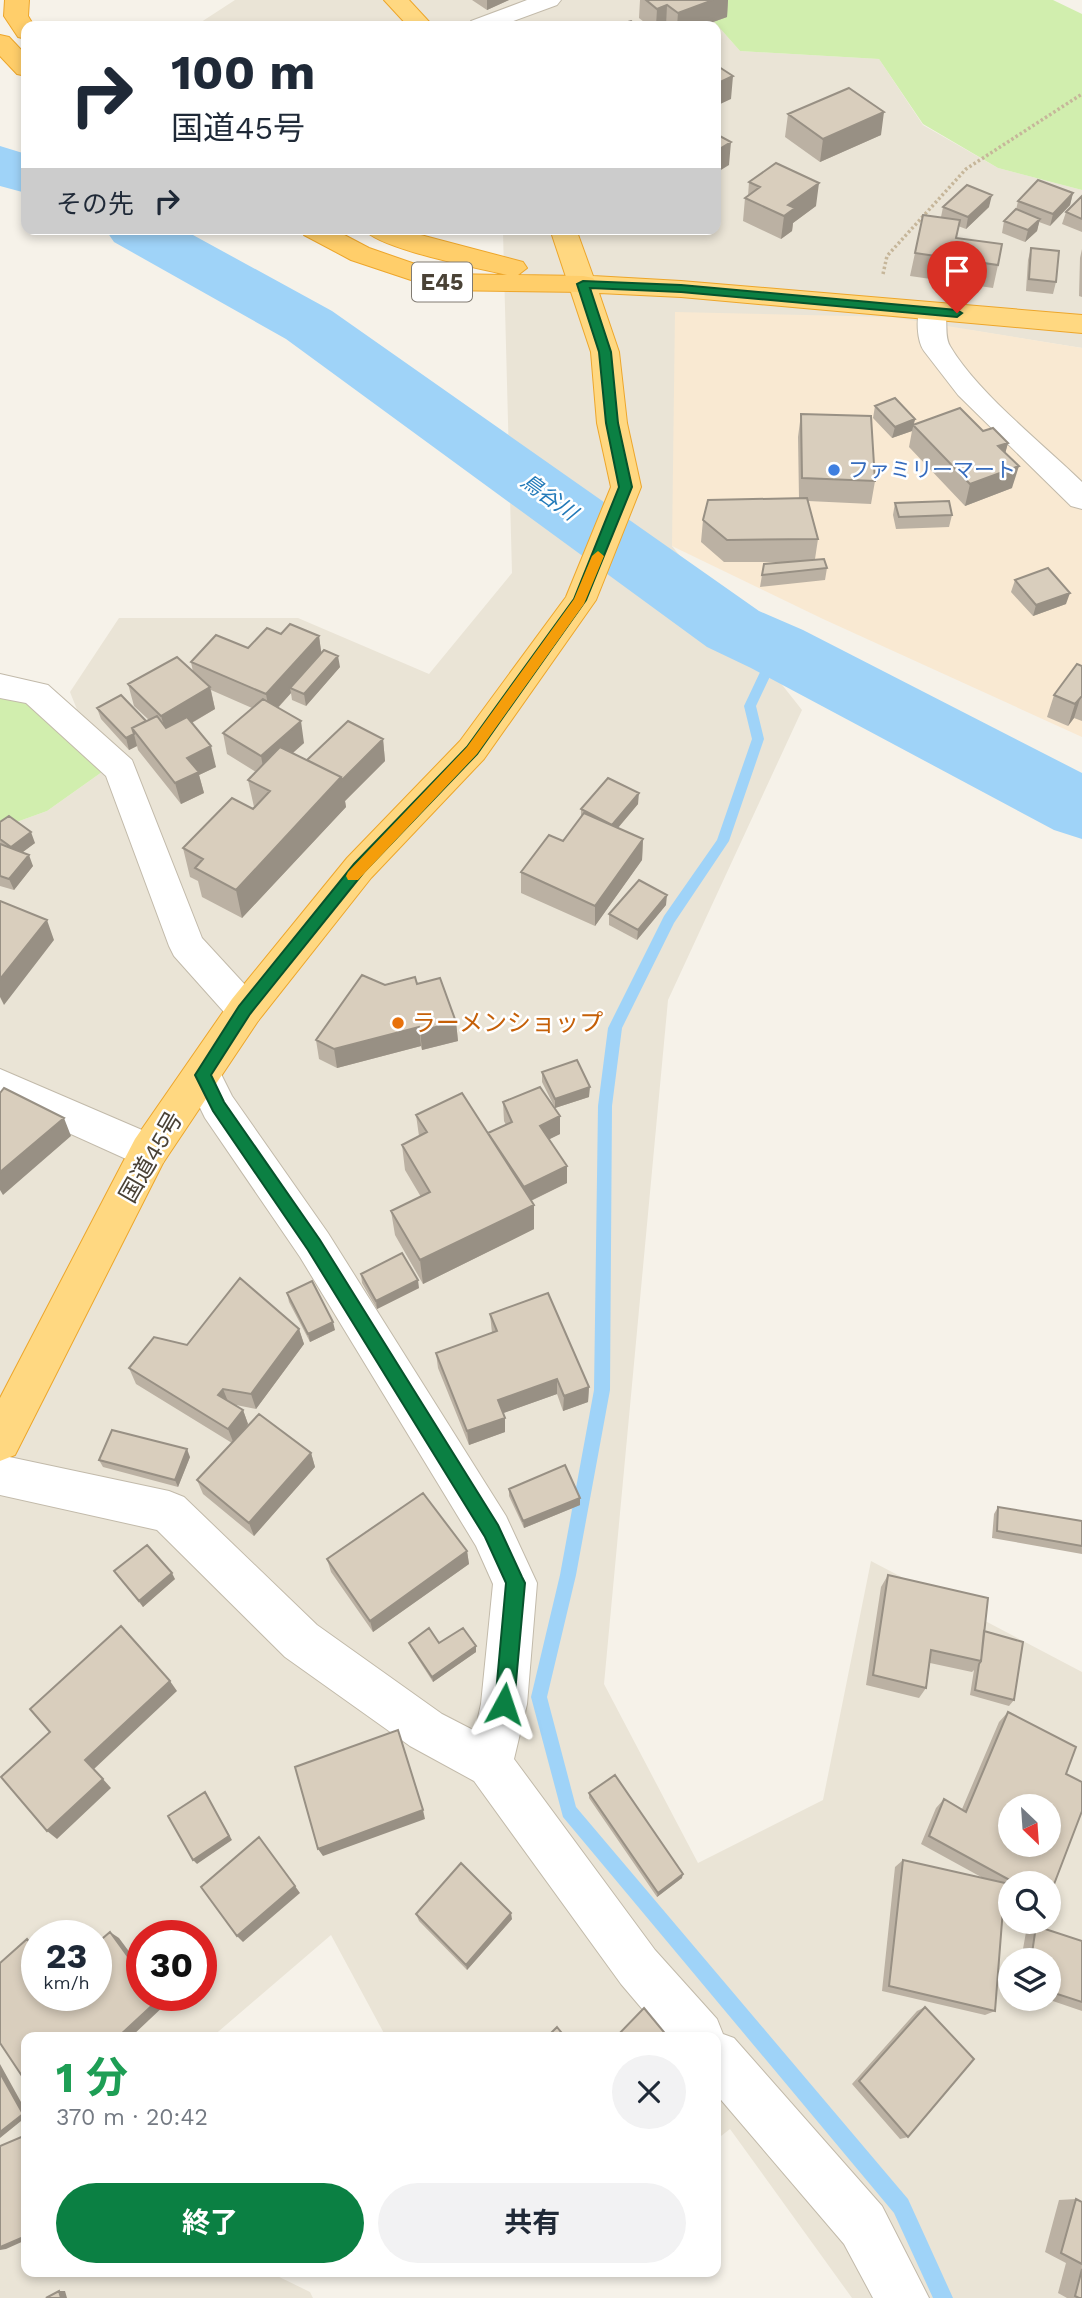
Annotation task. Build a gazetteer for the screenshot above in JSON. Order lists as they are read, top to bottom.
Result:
{
  "streets": {
    "highway": ["E45", "国道45号"]
  },
  "crossings": [
    ["E45", "国道45号"]
  ],
  "water": ["鳥谷川"],
  "places": ["ファミリーマート", "ラーメンショップ"],
  "north": "bottom right",
  "page": {
    "turn": ["100 m", "国道45号"],
    "then": "その先",
    "speed": "23 km/h",
    "limit": "30",
    "heading": ["1 分", "370 m · 20:42"],
    "buttons": ["終了", "共有"]
  }
}
